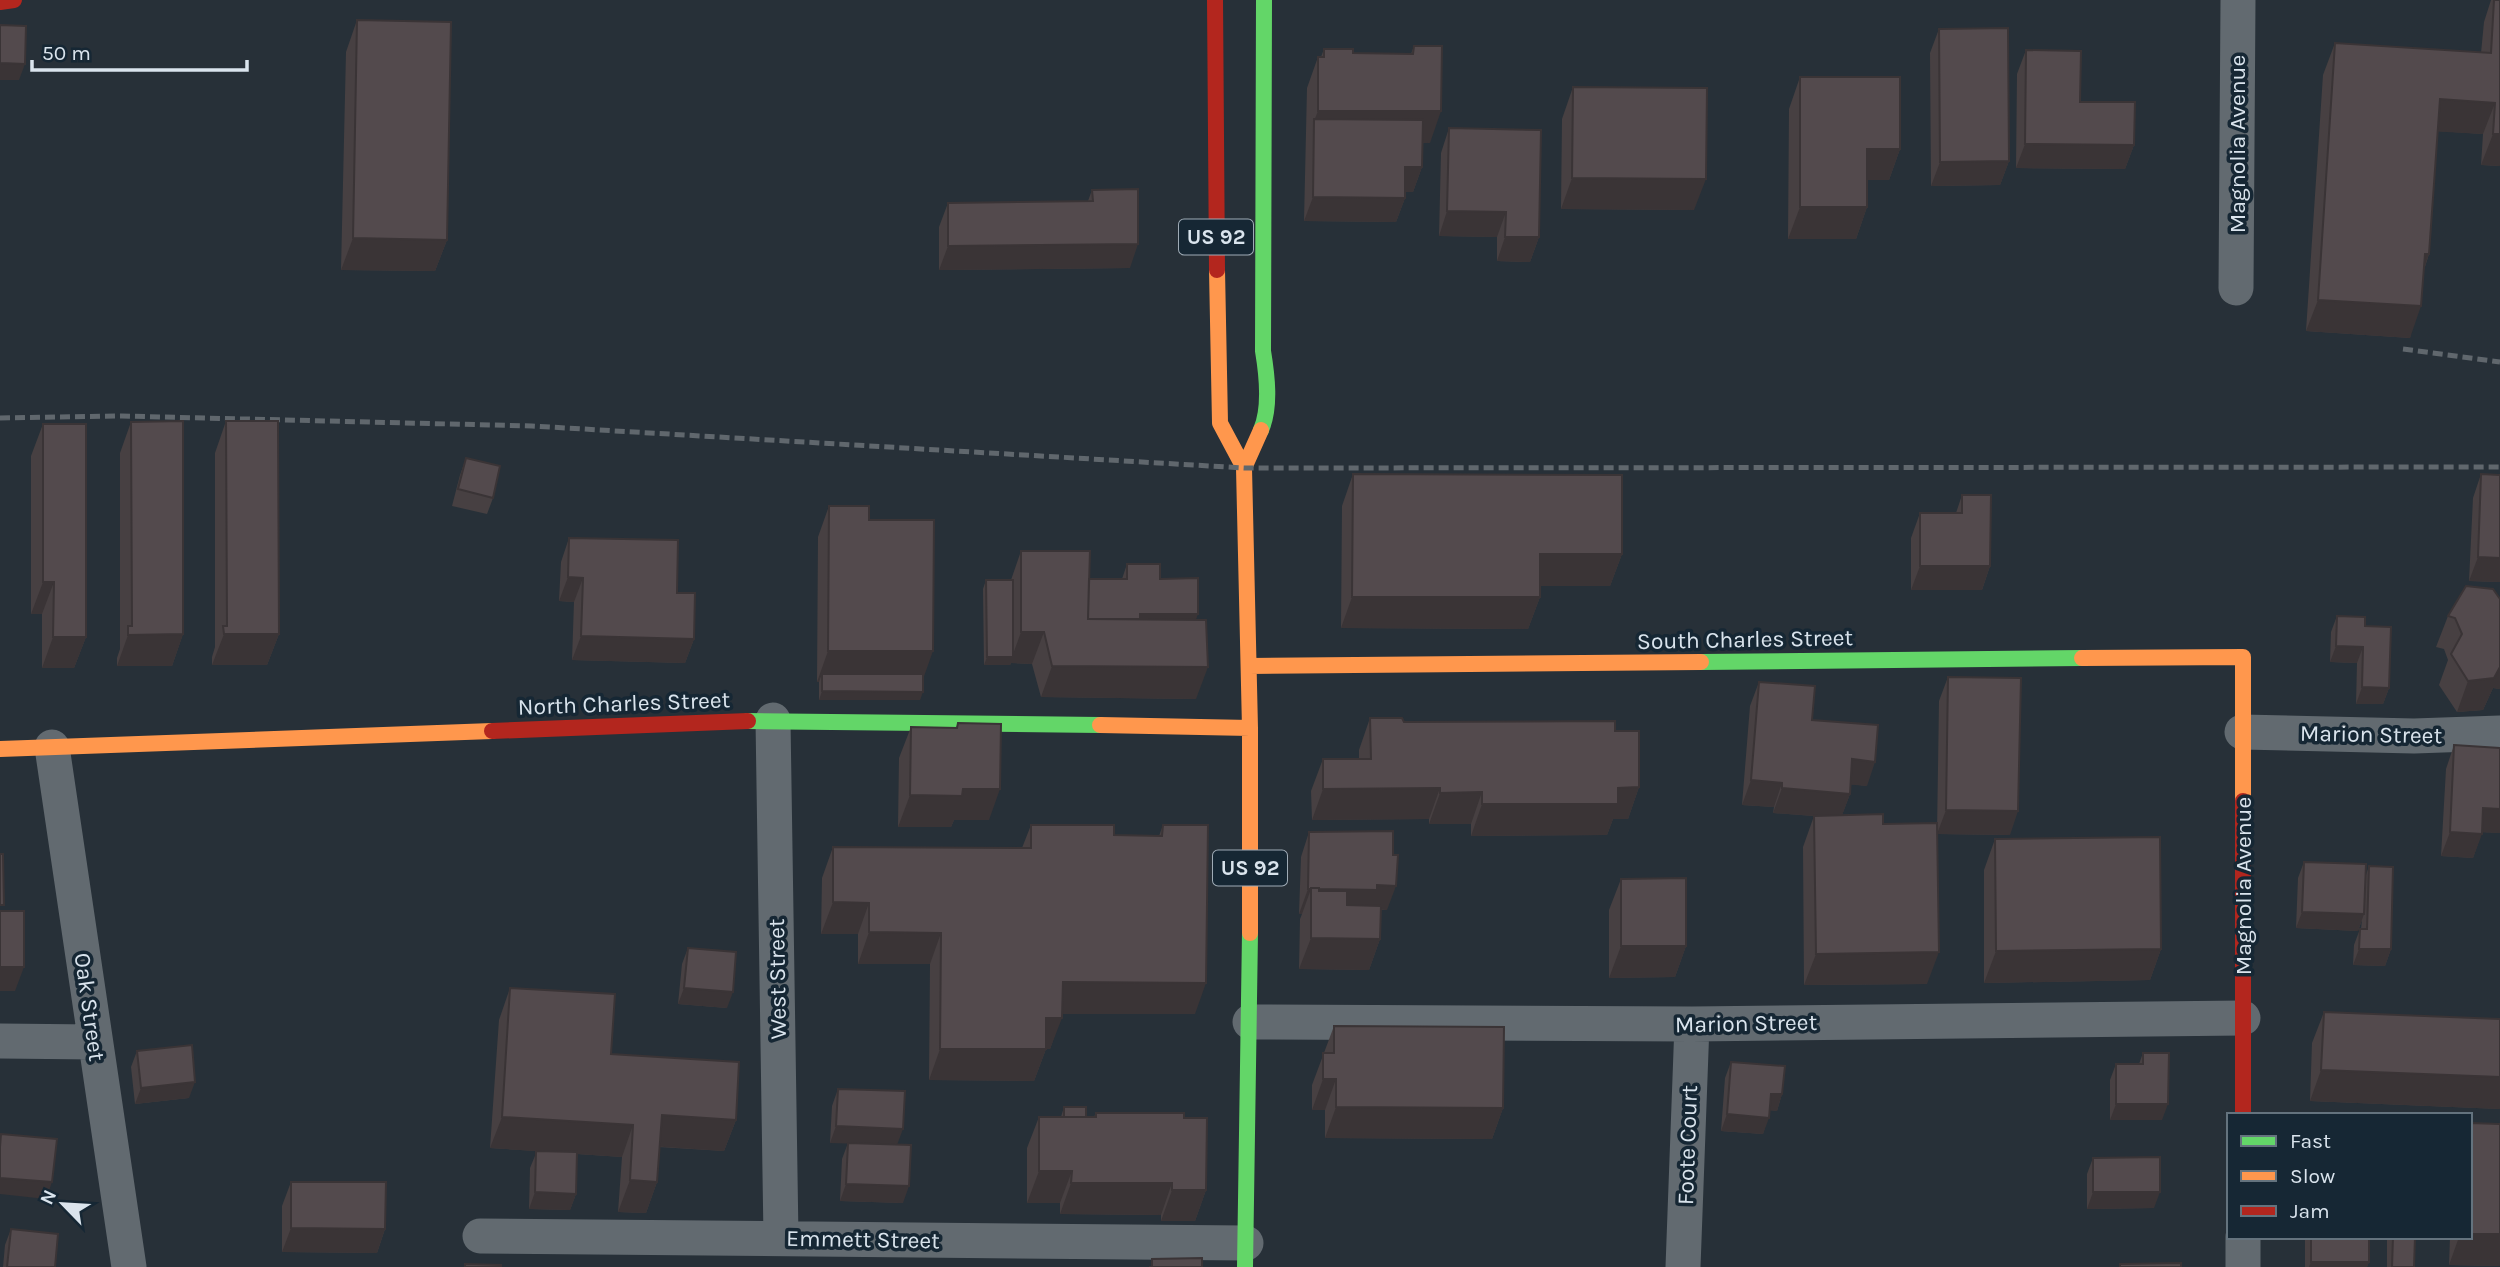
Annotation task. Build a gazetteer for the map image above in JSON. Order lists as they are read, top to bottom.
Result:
{
  "streets": {
    "street": [
      "Magnolia Avenue",
      "US 92",
      "South Charles Street",
      "North Charles Street",
      "Marion Street",
      "West Street",
      "Oak Street",
      "Foote Court",
      "Emmett Street"
    ]
  },
  "crossings": [
    ["Magnolia Avenue", "South Charles Street"],
    ["Magnolia Avenue", "Marion Street"],
    ["US 92", "South Charles Street"],
    ["US 92", "North Charles Street"],
    ["US 92", "Marion Street"],
    ["US 92", "Emmett Street"],
    ["North Charles Street", "West Street"],
    ["North Charles Street", "Oak Street"],
    ["Marion Street", "Foote Court"],
    ["West Street", "Emmett Street"]
  ],
  "legend": ["Fast", "Slow", "Jam"],
  "scale_bar": "50 m",
  "north": "top left"
}
